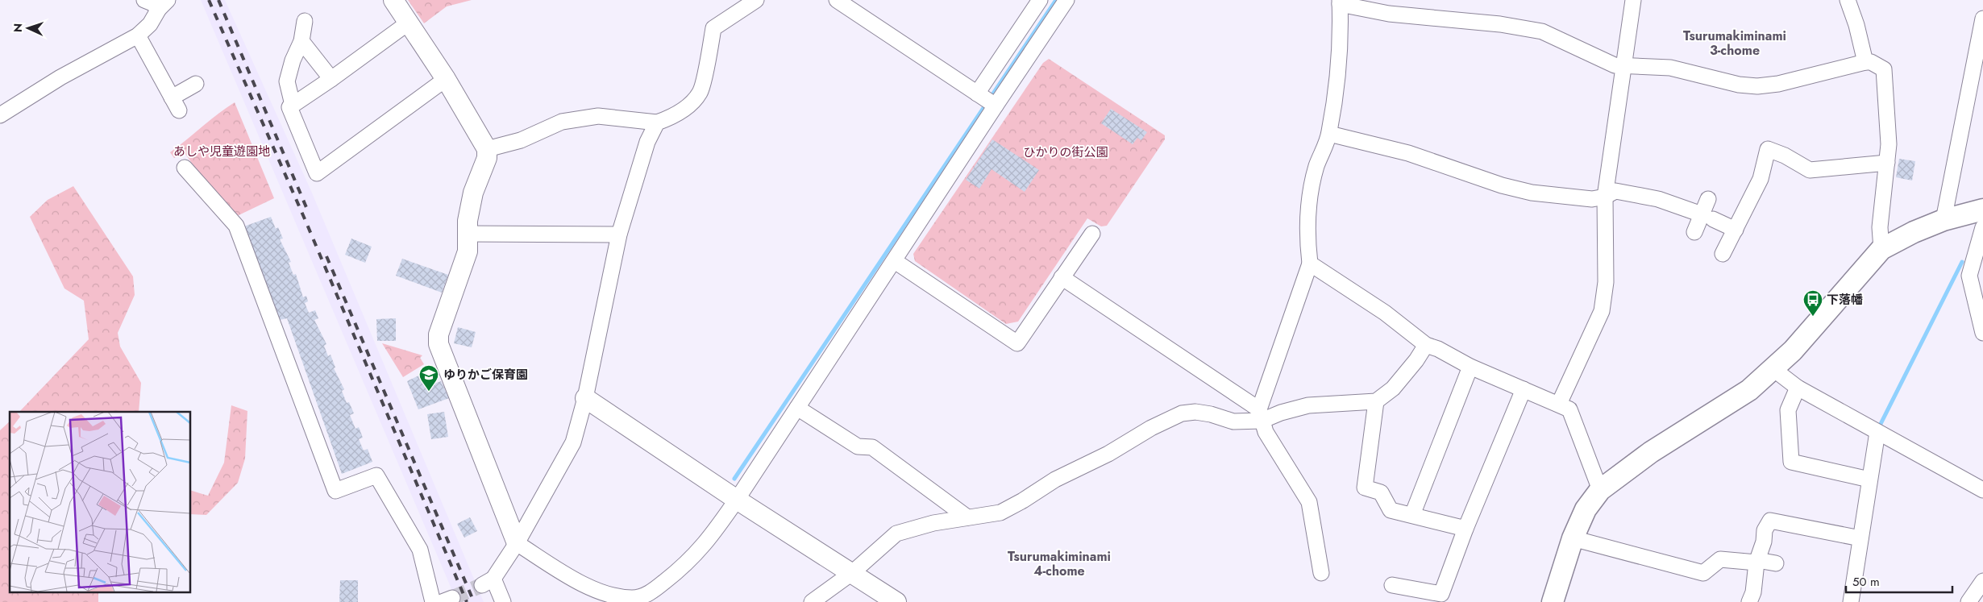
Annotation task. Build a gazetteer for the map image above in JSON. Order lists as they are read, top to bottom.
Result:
{
  "districts": ["Tsurumakiminami 3-chome", "Tsurumakiminami 4-chome"],
  "parks": ["あしや児童遊園地", "ひかりの街公園"],
  "places": {
    "bus stop": ["下落幡"],
    "school or university": ["ゆりかご保育園"]
  },
  "scale_bar": "50 m",
  "north": "left"
}
